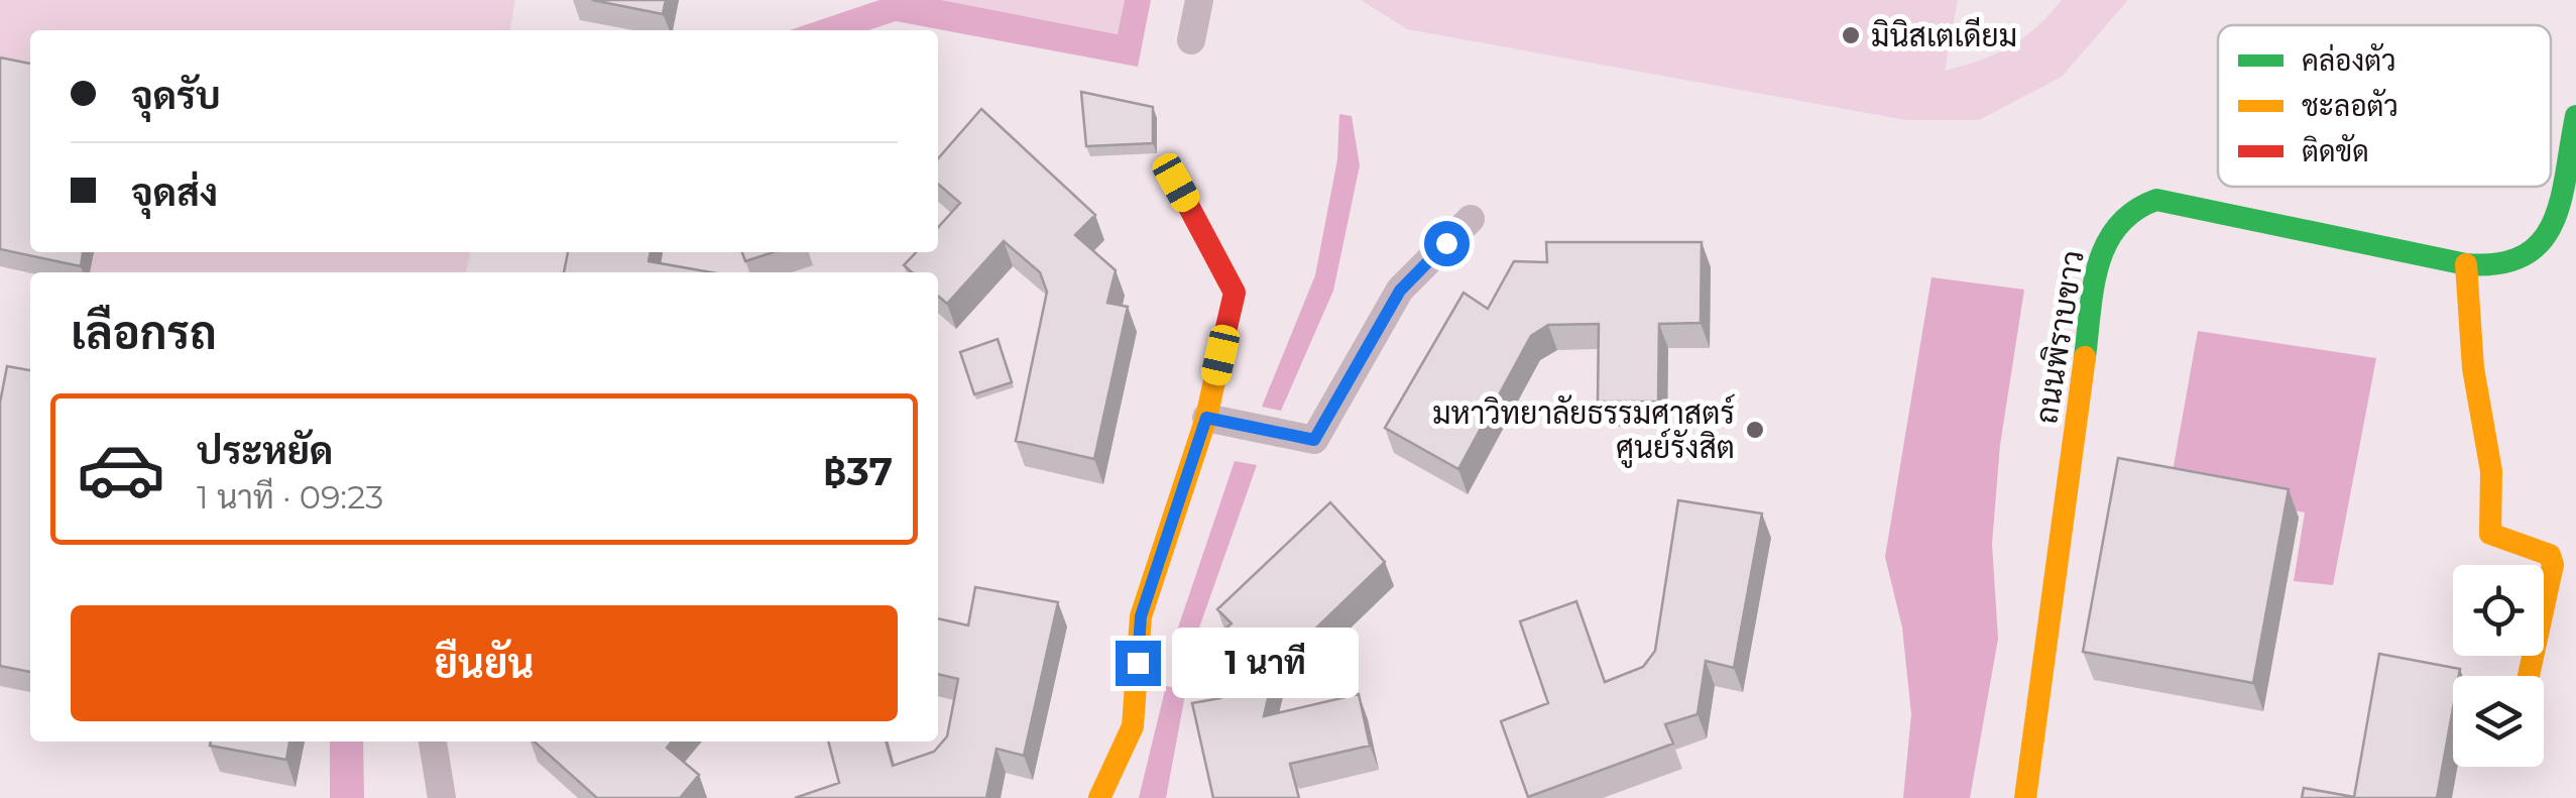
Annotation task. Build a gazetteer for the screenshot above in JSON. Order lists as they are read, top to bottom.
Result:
{
  "streets": {
    "street": ["ถนนพิราบขาว"]
  },
  "places": ["มินิสเตเดียม", "มหาวิทยาลัยธรรมศาสตร์ ศูนย์รังสิต"],
  "legend": ["คล่องตัว", "ชะลอตัว", "ติดขัด"],
  "page": {
    "banner": ["จุดรับ", "จุดส่ง"],
    "heading": "เลือกรถ",
    "list": [
      {
        "name": "ประหยัด",
        "note": "1 นาที · 09:23",
        "value": "฿37"
      }
    ],
    "buttons": "ยืนยัน",
    "bubble": "1 นาที"
  }
}
